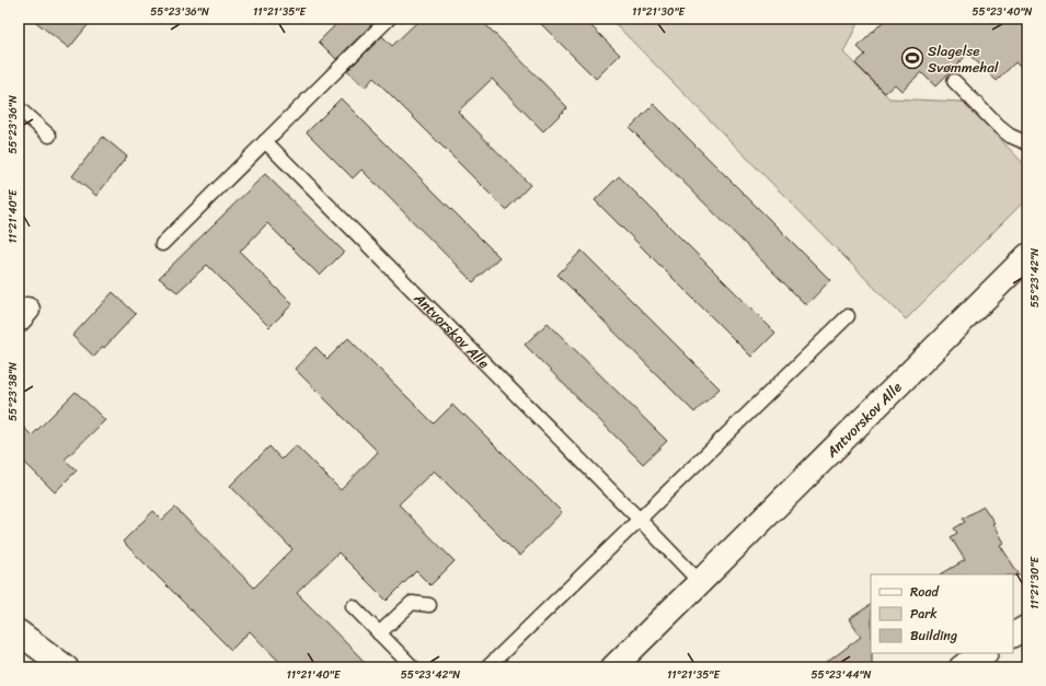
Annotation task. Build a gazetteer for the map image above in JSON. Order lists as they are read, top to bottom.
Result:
{
  "streets": {
    "street": ["Antvorskov Alle"]
  },
  "places": {
    "sports": ["Slagelse Svømmehal"]
  },
  "legend": ["Road", "Park", "Building"],
  "coordinates": [
    "55°23'36\"N",
    "11°21'35\"E",
    "11°21'30\"E",
    "55°23'40\"N",
    "11°21'40\"E",
    "55°23'42\"N",
    "55°23'38\"N",
    "55°23'44\"N"
  ]
}
